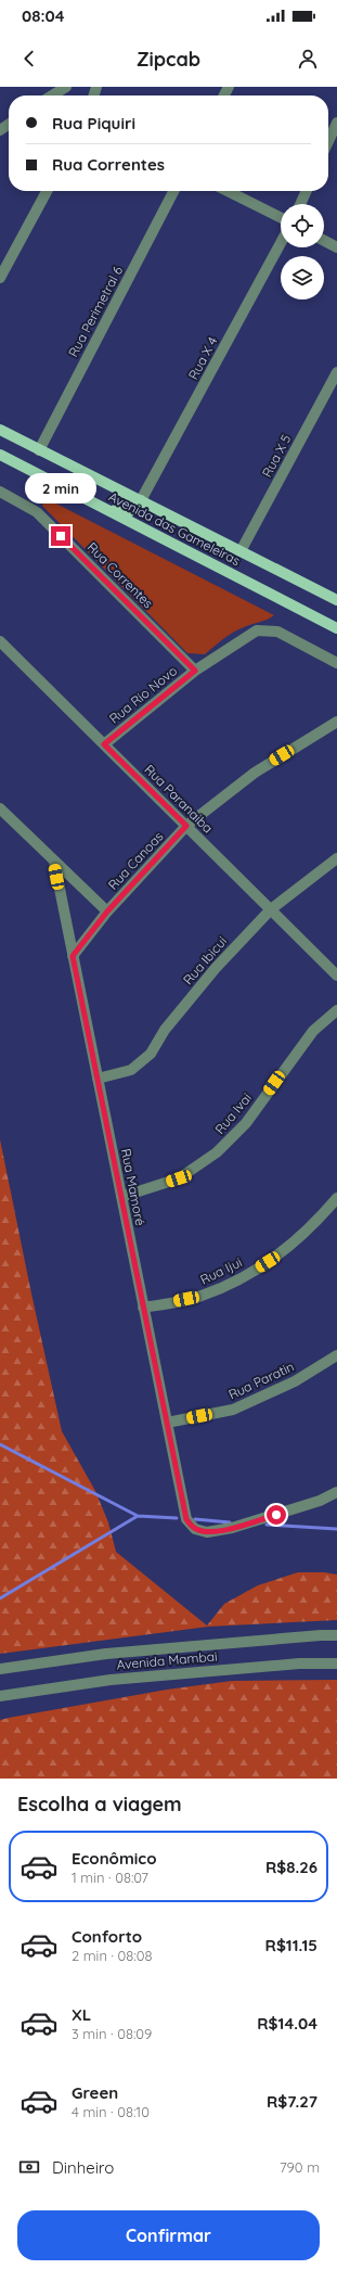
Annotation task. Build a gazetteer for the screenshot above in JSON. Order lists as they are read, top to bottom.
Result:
{
  "streets": {
    "main road": ["Avenida das Gameleiras"],
    "street": [
      "Rua Perimetral 6",
      "Rua X 4",
      "Rua X 5",
      "Rua Correntes",
      "Rua Rio Novo",
      "Rua Paranaiba",
      "Rua Canoas",
      "Rua Ibicui",
      "Rua Ivai",
      "Rua Mamoré",
      "Rua Ijui",
      "Rua Paratin",
      "Avenida Mambai"
    ]
  },
  "crossings": [
    ["Rua Perimetral 6", "Avenida das Gameleiras"],
    ["Rua X 4", "Avenida das Gameleiras"],
    ["Rua X 5", "Avenida das Gameleiras"],
    ["Rua Correntes", "Rua Rio Novo"],
    ["Rua Rio Novo", "Rua Paranaiba"],
    ["Rua Paranaiba", "Rua Canoas"],
    ["Rua Paranaiba", "Rua Ibicui"],
    ["Rua Canoas", "Rua Mamoré"],
    ["Rua Ibicui", "Rua Mamoré"],
    ["Rua Ivai", "Rua Mamoré"],
    ["Rua Mamoré", "Rua Ijui"],
    ["Rua Mamoré", "Rua Paratin"]
  ],
  "page": {
    "status": "08:04",
    "header": "Zipcab",
    "banner": ["Rua Piquiri", "Rua Correntes"],
    "bubble": "2 min",
    "heading": "Escolha a viagem",
    "list": [
      {
        "name": "Econômico",
        "note": "1 min · 08:07",
        "value": "R$8.26"
      },
      {
        "name": "Conforto",
        "note": "2 min · 08:08",
        "value": "R$11.15"
      },
      {
        "name": "XL",
        "note": "3 min · 08:09",
        "value": "R$14.04"
      },
      {
        "name": "Green",
        "note": "4 min · 08:10",
        "value": "R$7.27"
      }
    ],
    "pay": ["Dinheiro", "790 m"],
    "buttons": "Confirmar"
  }
}
